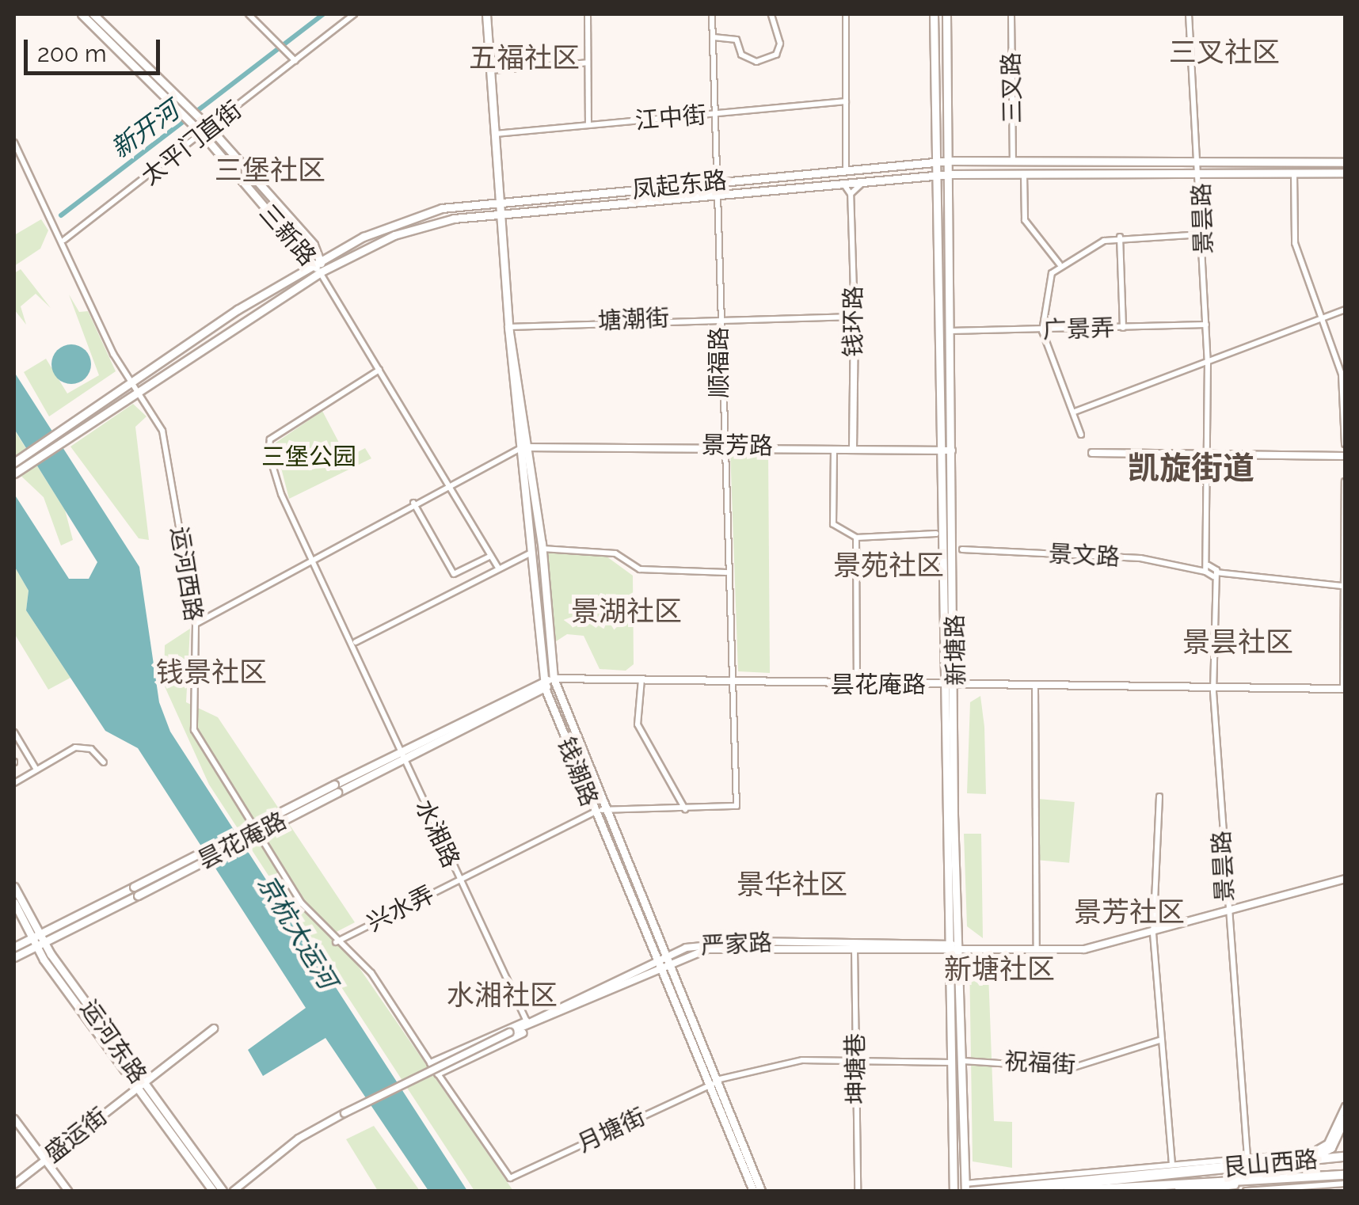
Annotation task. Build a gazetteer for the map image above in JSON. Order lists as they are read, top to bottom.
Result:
{
  "streets": {
    "main road": [
      "凤起东路",
      "三新路",
      "新塘路",
      "昙花庵路",
      "钱潮路",
      "运河东路",
      "艮山西路"
    ],
    "street": [
      "三叉路",
      "江中街",
      "太平门直街",
      "景昙路",
      "塘潮街",
      "钱环路",
      "广景弄",
      "顺福路",
      "景芳路",
      "景文路",
      "运河西路",
      "水湘路",
      "兴水弄",
      "严家路",
      "祝福街",
      "坤塘巷",
      "月塘街",
      "盛运街"
    ]
  },
  "crossings": [
    ["三叉路", "凤起东路"],
    ["江中街", "顺福路"],
    ["江中街", "钱潮路"],
    ["太平门直街", "三新路"],
    ["太平门直街", "运河西路"],
    ["凤起东路", "景昙路"],
    ["凤起东路", "三新路"],
    ["凤起东路", "顺福路"],
    ["凤起东路", "运河西路"],
    ["凤起东路", "新塘路"],
    ["凤起东路", "钱潮路"],
    ["景昙路", "广景弄"],
    ["景昙路", "景文路"],
    ["景昙路", "昙花庵路"],
    ["景昙路", "严家路"],
    ["塘潮街", "钱环路"],
    ["塘潮街", "顺福路"],
    ["塘潮街", "钱潮路"],
    ["钱环路", "景芳路"],
    ["广景弄", "新塘路"],
    ["顺福路", "景芳路"],
    ["顺福路", "昙花庵路"],
    ["景芳路", "新塘路"],
    ["景芳路", "钱潮路"],
    ["运河西路", "兴水弄"],
    ["运河西路", "严家路"],
    ["运河西路", "月塘街"],
    ["新塘路", "昙花庵路"],
    ["新塘路", "严家路"],
    ["新塘路", "祝福街"],
    ["新塘路", "月塘街"],
    ["昙花庵路", "钱潮路"],
    ["昙花庵路", "水湘路"],
    ["昙花庵路", "运河东路"],
    ["钱潮路", "兴水弄"],
    ["钱潮路", "严家路"],
    ["钱潮路", "月塘街"],
    ["水湘路", "兴水弄"],
    ["水湘路", "严家路"],
    ["严家路", "坤塘巷"],
    ["运河东路", "盛运街"],
    ["坤塘巷", "月塘街"]
  ],
  "districts": [
    "三叉社区",
    "五福社区",
    "三堡社区",
    "凯旋街道",
    "景苑社区",
    "景湖社区",
    "景昙社区",
    "钱景社区",
    "景华社区",
    "景芳社区",
    "新塘社区",
    "水湘社区"
  ],
  "water": ["新开河", "京杭大运河"],
  "parks": ["三堡公园"],
  "scale_bar": "200 m"
}
